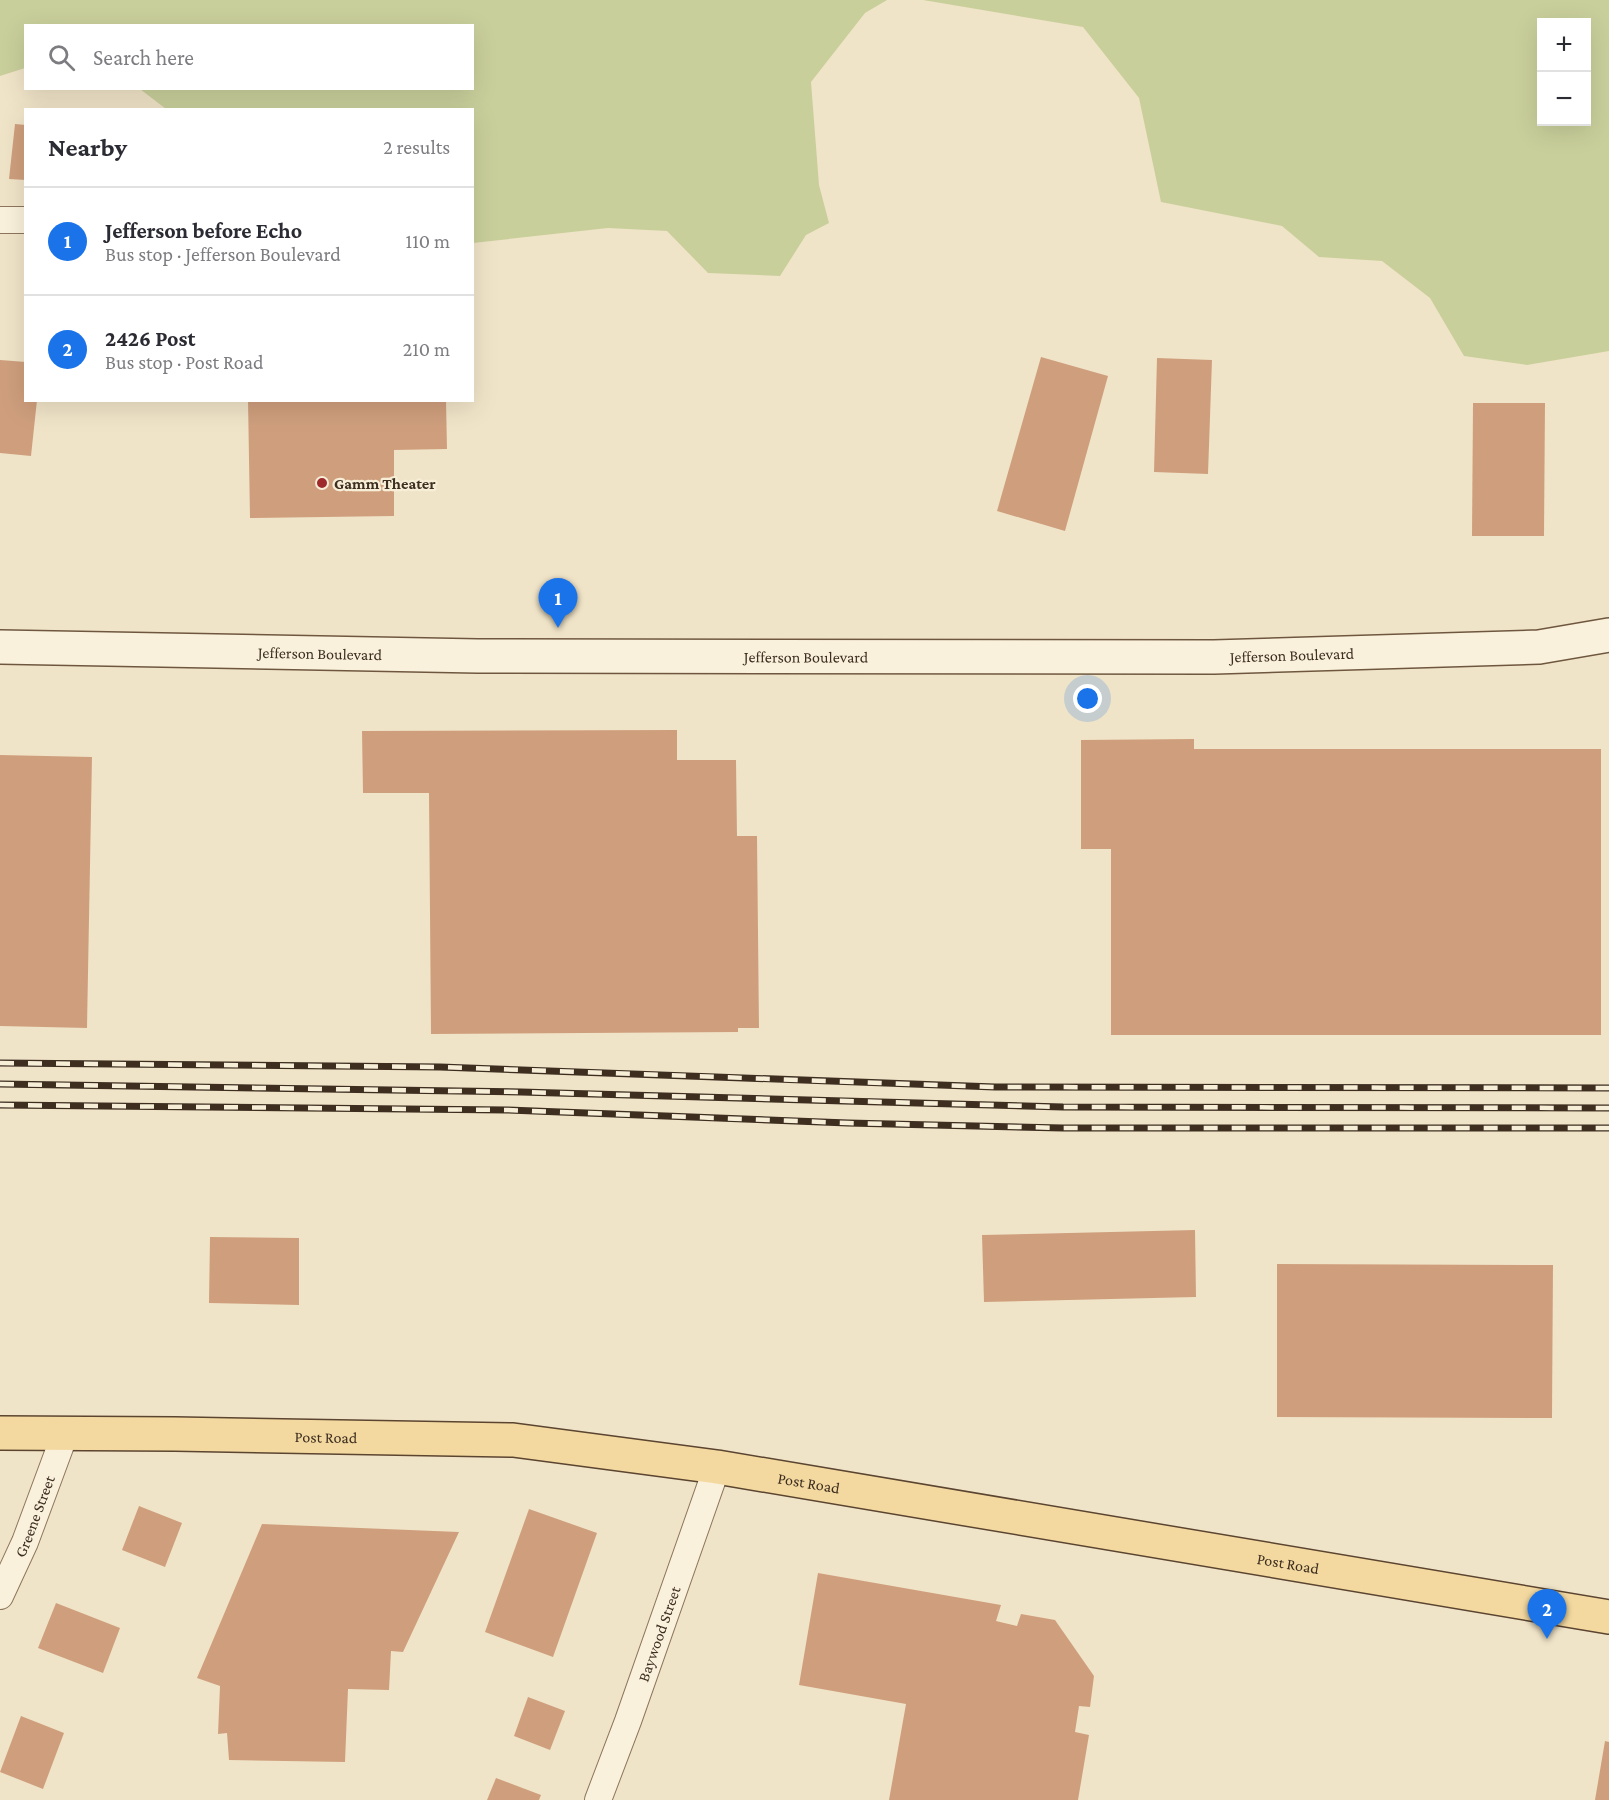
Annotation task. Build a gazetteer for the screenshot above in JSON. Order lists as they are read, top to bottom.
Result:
{
  "streets": {
    "main road": ["Jefferson Boulevard", "Post Road"],
    "street": ["Greene Street", "Baywood Street"]
  },
  "crossings": [
    ["Post Road", "Greene Street"],
    ["Post Road", "Baywood Street"]
  ],
  "places": ["Gamm Theater"],
  "page": {
    "map_buttons": ["+", "−"],
    "search": "Search here",
    "heading": ["Nearby", "2 results"],
    "list": [
      {
        "mark": "1",
        "name": "Jefferson before Echo",
        "note": "Bus stop · Jefferson Boulevard",
        "value": "110 m"
      },
      {
        "mark": "2",
        "name": "2426 Post",
        "note": "Bus stop · Post Road",
        "value": "210 m"
      }
    ],
    "pins": ["1", "2"]
  }
}
